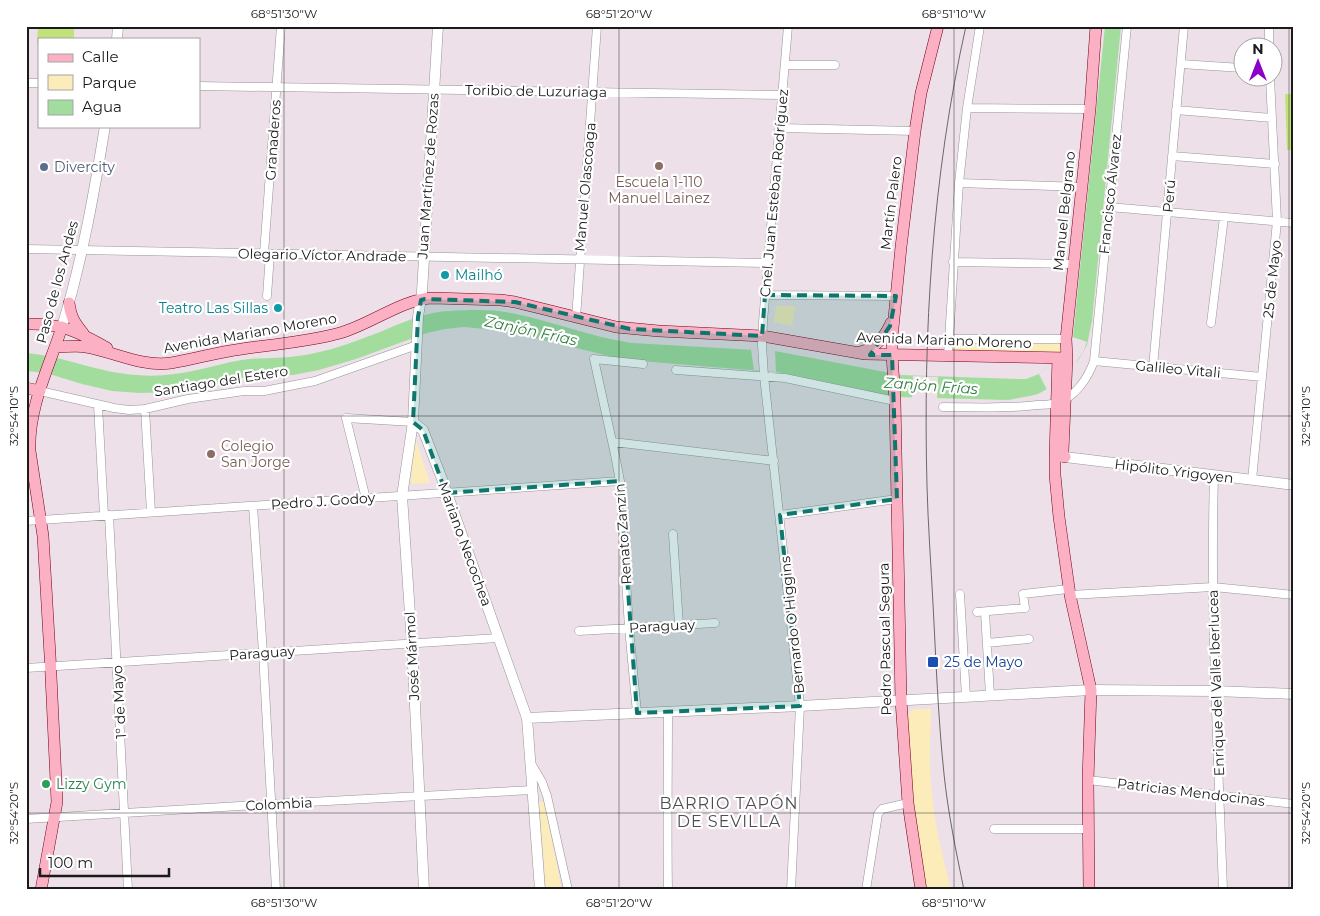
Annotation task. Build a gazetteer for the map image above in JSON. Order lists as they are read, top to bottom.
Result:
{
  "streets": {
    "main road": [
      "Martín Palero",
      "Manuel Belgrano",
      "Paso de los Andes",
      "Avenida Mariano Moreno",
      "Santiago del Estero",
      "Pedro Pascual Segura"
    ],
    "street": [
      "Toribio de Luzuriaga",
      "Granaderos",
      "Juan Martínez de Rozas",
      "Manuel Olascoaga",
      "Cnel. Juan Esteban Rodríguez",
      "Francisco Álvarez",
      "Perú",
      "Olegario Víctor Andrade",
      "25 de Mayo",
      "Galileo Vitali",
      "Hipólito Yrigoyen",
      "Pedro J. Godoy",
      "Renato Zanzín",
      "Mariano Necochea",
      "Bernardo O'Higgins",
      "Paraguay",
      "José Mármol",
      "Enrique del Valle Iberlucea",
      "1° de Mayo",
      "Patricias Mendocinas",
      "Colombia"
    ]
  },
  "crossings": [
    ["Toribio de Luzuriaga", "Granaderos"],
    ["Toribio de Luzuriaga", "Juan Martínez de Rozas"],
    ["Toribio de Luzuriaga", "Manuel Olascoaga"],
    ["Toribio de Luzuriaga", "Cnel. Juan Esteban Rodríguez"],
    ["Granaderos", "Olegario Víctor Andrade"],
    ["Juan Martínez de Rozas", "Olegario Víctor Andrade"],
    ["Juan Martínez de Rozas", "Avenida Mariano Moreno"],
    ["Juan Martínez de Rozas", "Santiago del Estero"],
    ["Manuel Olascoaga", "Olegario Víctor Andrade"],
    ["Manuel Olascoaga", "Avenida Mariano Moreno"],
    ["Cnel. Juan Esteban Rodríguez", "Olegario Víctor Andrade"],
    ["Cnel. Juan Esteban Rodríguez", "Avenida Mariano Moreno"],
    ["Cnel. Juan Esteban Rodríguez", "Bernardo O'Higgins"],
    ["Francisco Álvarez", "Galileo Vitali"],
    ["Perú", "Galileo Vitali"],
    ["Martín Palero", "Avenida Mariano Moreno"],
    ["Martín Palero", "Pedro Pascual Segura"],
    ["Manuel Belgrano", "Avenida Mariano Moreno"],
    ["Olegario Víctor Andrade", "Paso de los Andes"],
    ["25 de Mayo", "Galileo Vitali"],
    ["25 de Mayo", "Hipólito Yrigoyen"],
    ["Paso de los Andes", "Avenida Mariano Moreno"],
    ["Paso de los Andes", "Santiago del Estero"],
    ["Paso de los Andes", "Pedro J. Godoy"],
    ["Paso de los Andes", "Paraguay"],
    ["Paso de los Andes", "Colombia"],
    ["Santiago del Estero", "1° de Mayo"],
    ["Hipólito Yrigoyen", "Enrique del Valle Iberlucea"],
    ["Pedro J. Godoy", "Renato Zanzín"],
    ["Pedro J. Godoy", "Mariano Necochea"],
    ["Pedro J. Godoy", "José Mármol"],
    ["Pedro J. Godoy", "1° de Mayo"],
    ["Renato Zanzín", "Paraguay"],
    ["Mariano Necochea", "Paraguay"],
    ["Mariano Necochea", "José Mármol"],
    ["Mariano Necochea", "Colombia"],
    ["Paraguay", "José Mármol"],
    ["Paraguay", "1° de Mayo"],
    ["José Mármol", "Colombia"],
    ["Enrique del Valle Iberlucea", "Patricias Mendocinas"],
    ["1° de Mayo", "Colombia"]
  ],
  "districts": ["BARRIO TAPÓN DE SEVILLA"],
  "water": ["Zanjón Frías"],
  "places": {
    "other": [
      "Escuela 1-110 Manuel Lainez",
      "Divercity",
      "Mailhó",
      "Teatro Las Sillas",
      "Colegio San Jorge",
      "Lizzy Gym"
    ],
    "transit": ["25 de Mayo"]
  },
  "legend": ["Calle", "Parque", "Agua"],
  "scale_bar": "100 m",
  "north": "top",
  "coordinates": [
    "68°51'30\"W",
    "68°51'20\"W",
    "68°51'10\"W",
    "32°54'10\"S",
    "32°54'20\"S"
  ]
}
